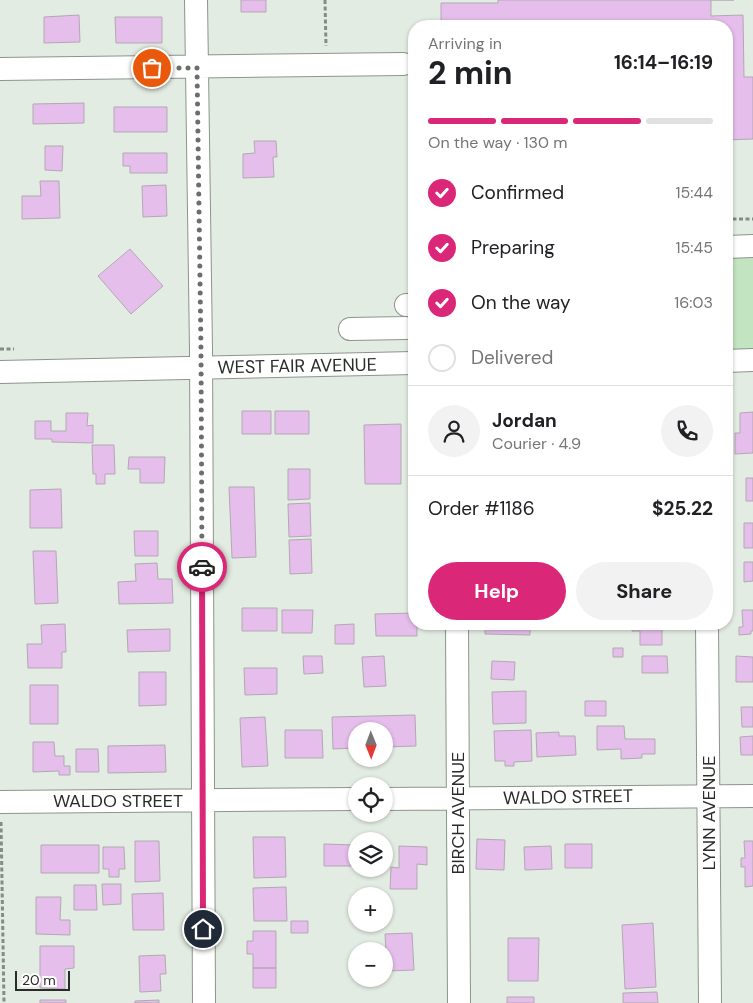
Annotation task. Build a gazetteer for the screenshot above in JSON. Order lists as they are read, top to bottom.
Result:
{
  "streets": {
    "street": [
      "WEST FAIR AVENUE",
      "WALDO STREET",
      "BIRCH AVENUE",
      "LYNN AVENUE"
    ]
  },
  "crossings": [
    ["WALDO STREET", "BIRCH AVENUE"],
    ["WALDO STREET", "LYNN AVENUE"]
  ],
  "scale_bar": "20 m",
  "north": "bottom",
  "page": {
    "heading": ["2 min", "Arriving in", "16:14–16:19"],
    "panel": [
      "Jordan",
      "Courier · 4.9",
      "Order #1186",
      "$25.22"
    ],
    "bar": "On the way · 130 m",
    "list": [
      ["Confirmed", "15:44"],
      ["Preparing", "15:45"],
      ["On the way", "16:03"],
      "Delivered"
    ],
    "buttons": ["Help", "Share"],
    "map_buttons": ["+", "−"],
    "scale": "20 m"
  }
}
